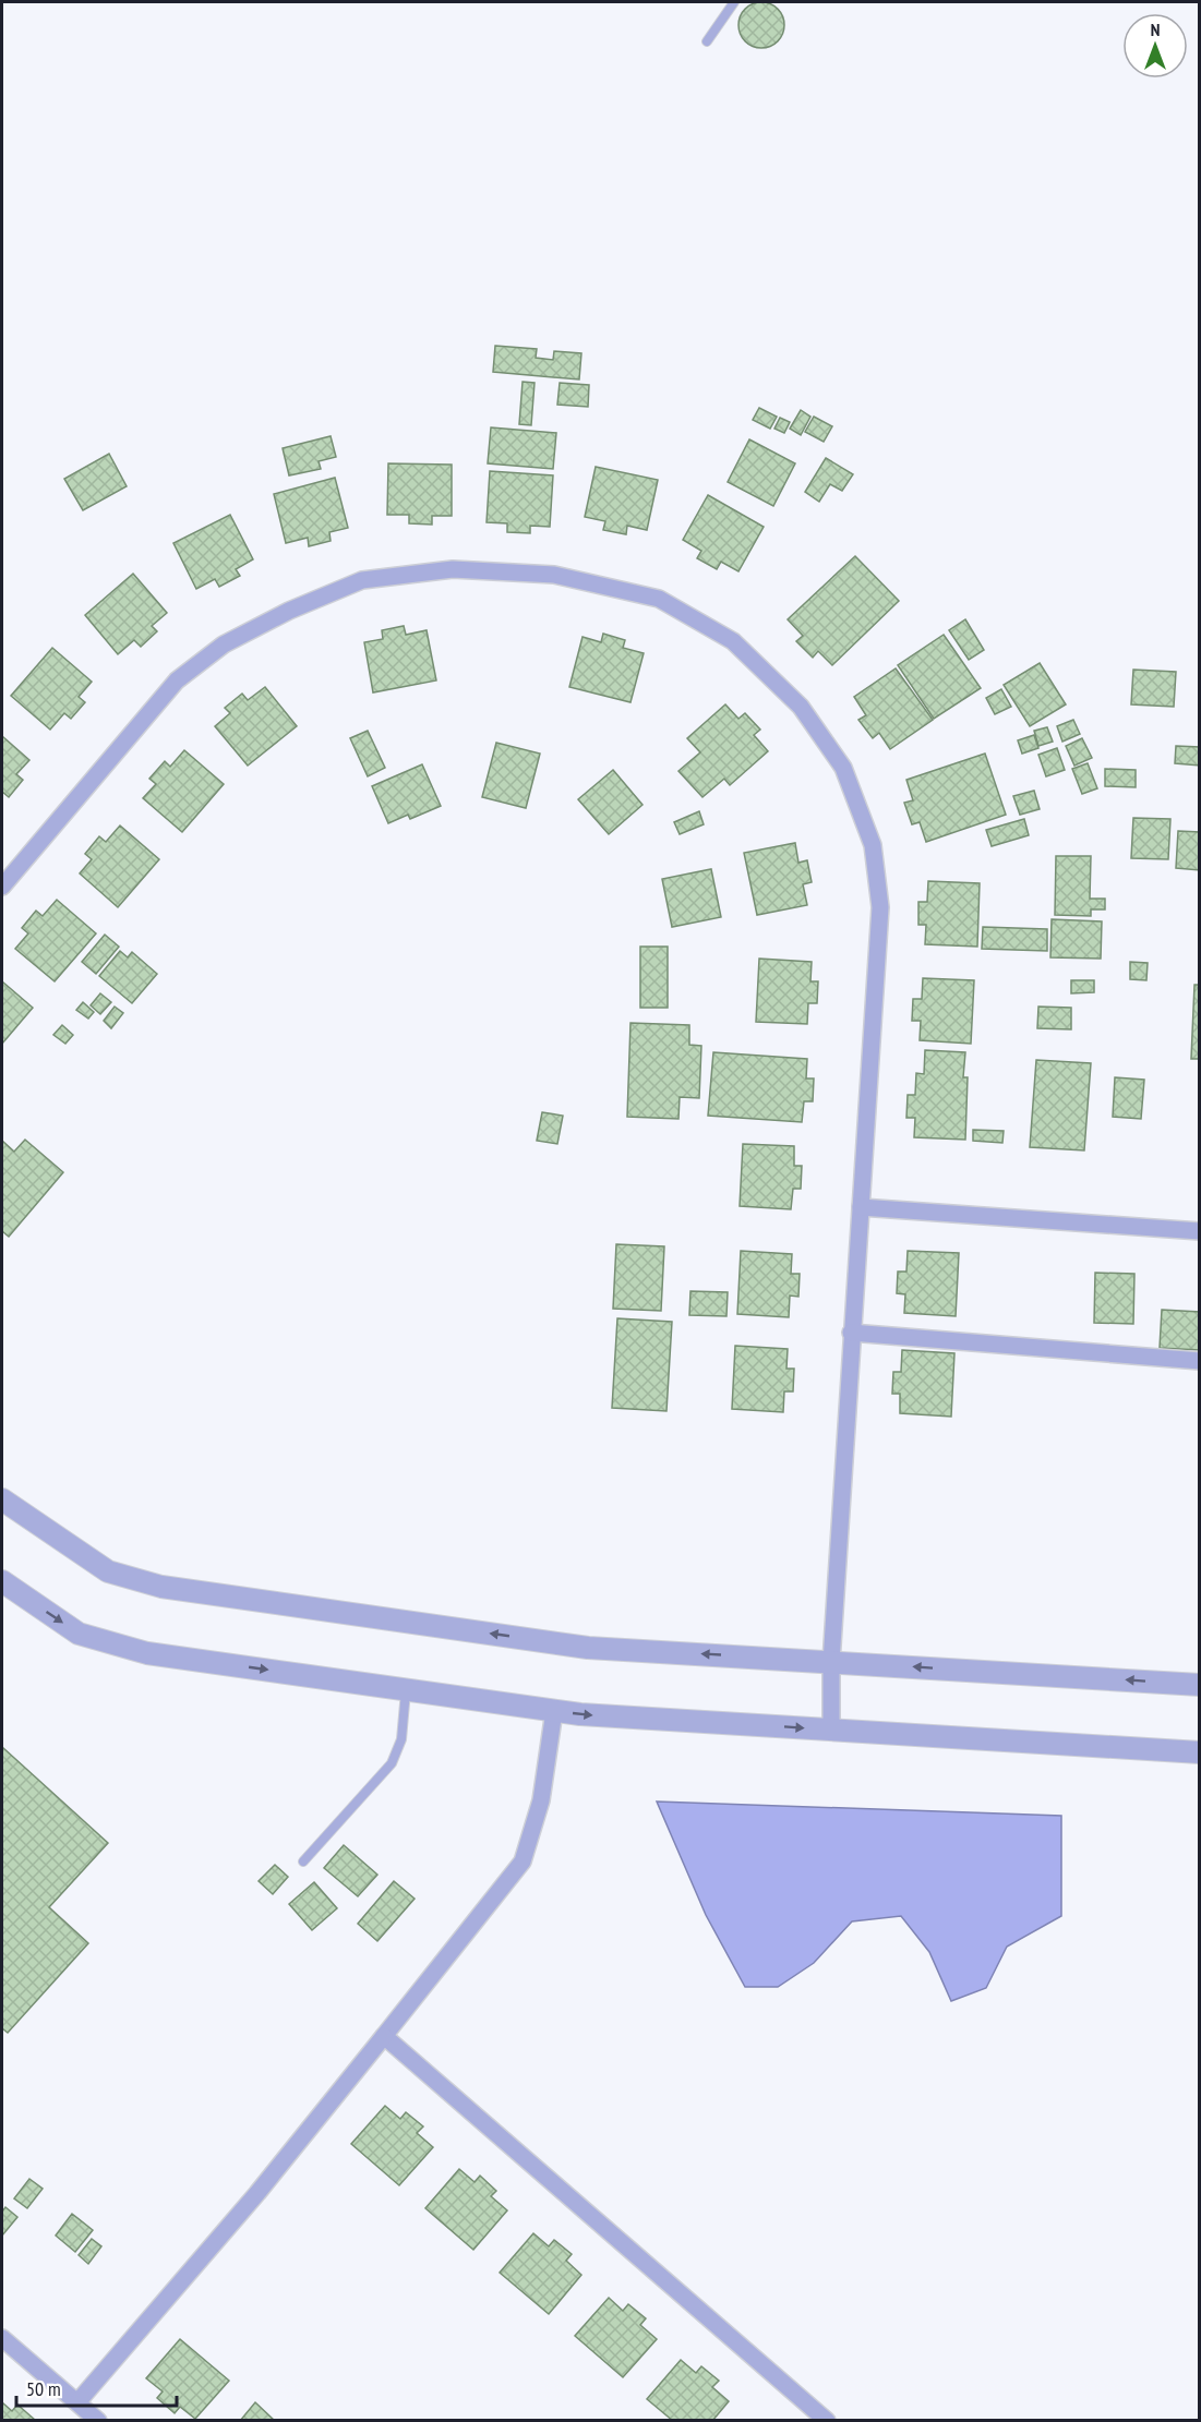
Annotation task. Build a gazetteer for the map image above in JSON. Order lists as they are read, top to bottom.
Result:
{
  "scale_bar": "50 m",
  "north": "top"
}
